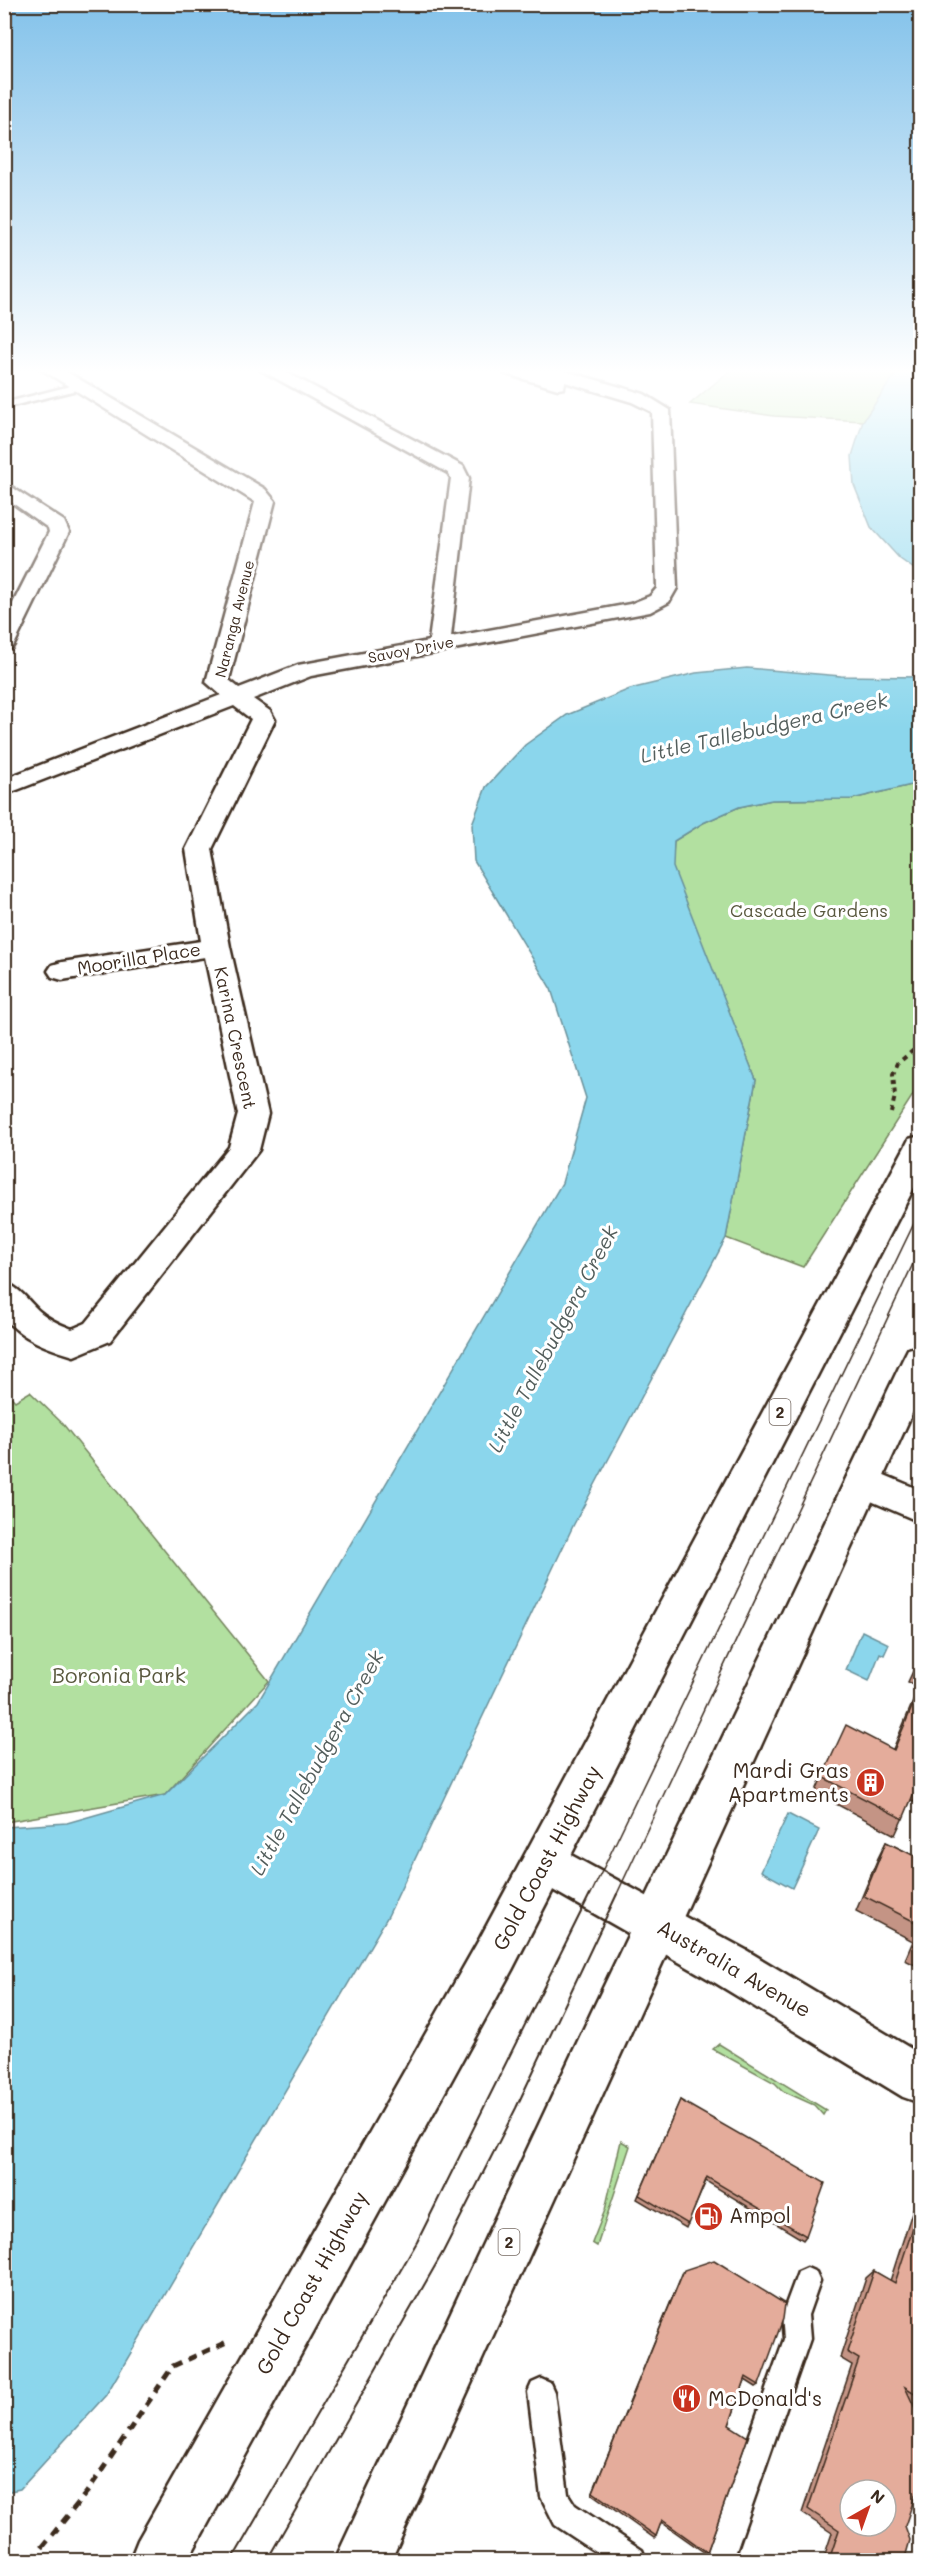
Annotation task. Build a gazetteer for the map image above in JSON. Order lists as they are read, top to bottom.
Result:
{
  "streets": {
    "main road": [
      "Naranga Avenue",
      "Savoy Drive",
      "Moorilla Place",
      "Karina Crescent",
      "2",
      "Gold Coast Highway",
      "Australia Avenue"
    ]
  },
  "crossings": [
    ["Naranga Avenue", "Savoy Drive"],
    ["Naranga Avenue", "Karina Crescent"],
    ["Savoy Drive", "Karina Crescent"],
    ["Moorilla Place", "Karina Crescent"],
    ["2", "Australia Avenue"],
    ["Gold Coast Highway", "Australia Avenue"]
  ],
  "water": ["Little Tallebudgera Creek"],
  "parks": ["Cascade Gardens", "Boronia Park"],
  "places": {
    "building": ["Mardi Gras Apartments"],
    "fuel station": ["Ampol"],
    "restaurant": ["McDonald's"]
  },
  "north": "top right"
}
